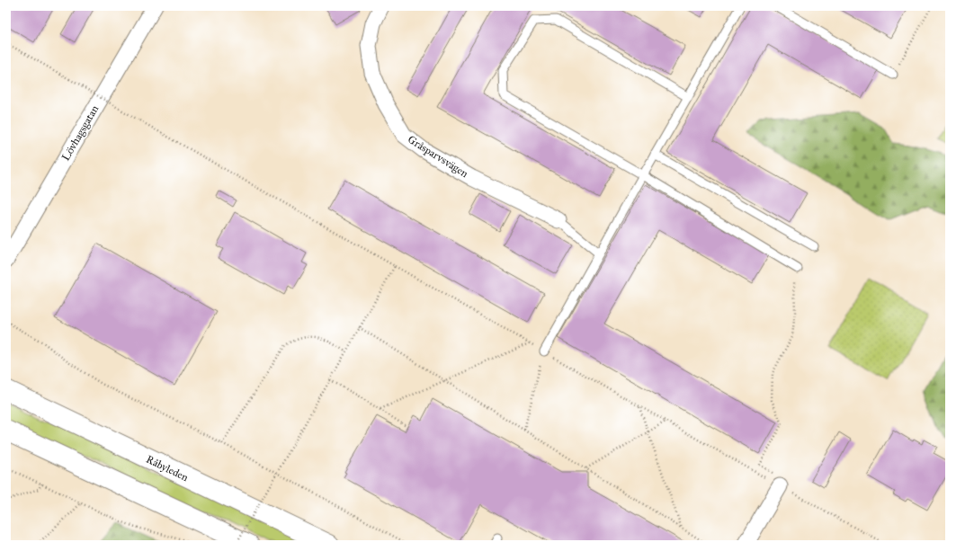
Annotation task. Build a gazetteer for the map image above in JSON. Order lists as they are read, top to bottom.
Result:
{
  "streets": {
    "main road": ["Råbyleden"],
    "street": ["Lövhagsgatan", "Gråsparvsvägen"]
  }
}
